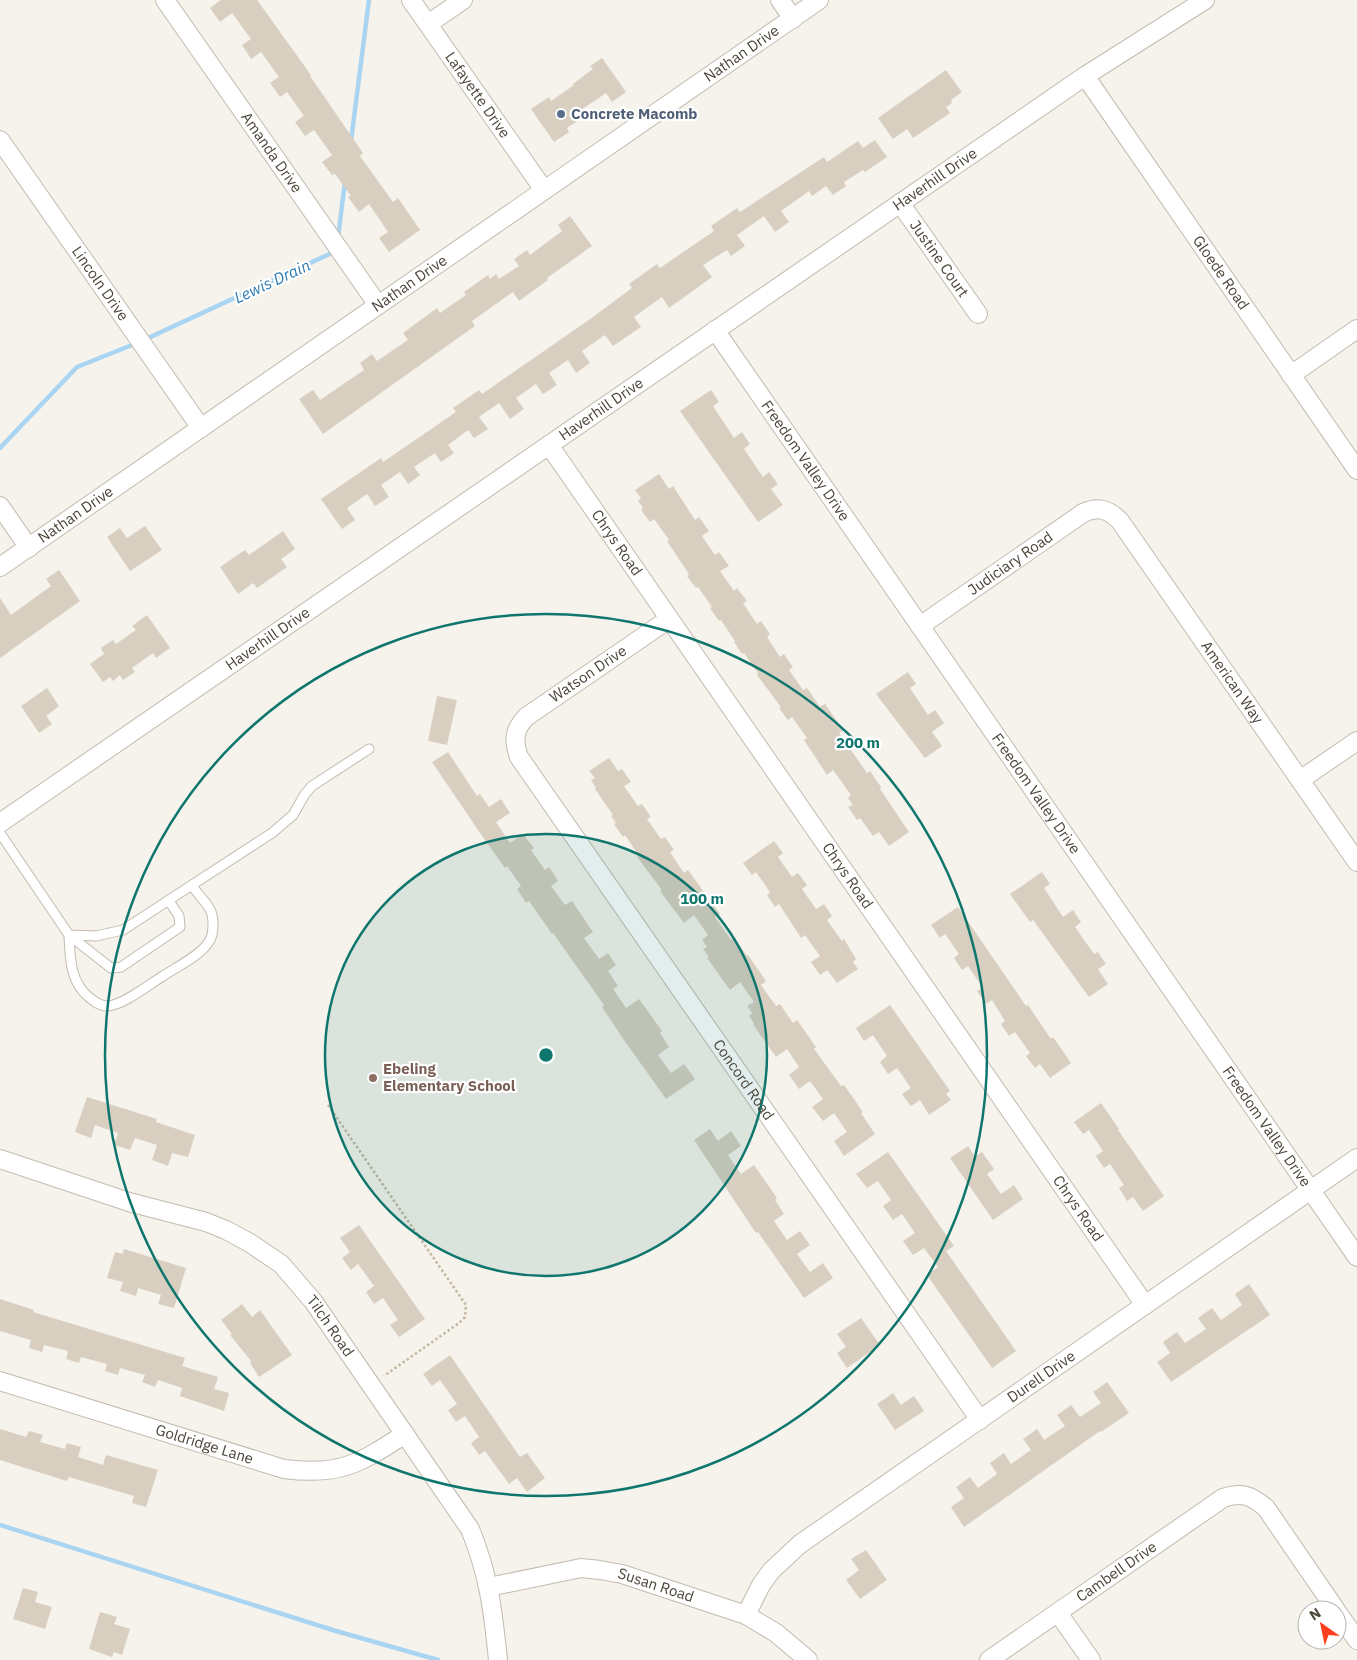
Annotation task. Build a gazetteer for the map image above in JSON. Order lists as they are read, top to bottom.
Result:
{
  "streets": {
    "street": [
      "Nathan Drive",
      "Lafayette Drive",
      "Amanda Drive",
      "Haverhill Drive",
      "Justine Court",
      "Gloede Road",
      "Lincoln Drive",
      "Freedom Valley Drive",
      "Chrys Road",
      "Judiciary Road",
      "Watson Drive",
      "American Way",
      "Concord Road",
      "Tilch Road",
      "Durell Drive",
      "Goldridge Lane",
      "Cambell Drive",
      "Susan Road"
    ]
  },
  "crossings": [
    ["Nathan Drive", "Lafayette Drive"],
    ["Nathan Drive", "Amanda Drive"],
    ["Nathan Drive", "Lincoln Drive"],
    ["Haverhill Drive", "Justine Court"],
    ["Haverhill Drive", "Gloede Road"],
    ["Haverhill Drive", "Freedom Valley Drive"],
    ["Haverhill Drive", "Chrys Road"],
    ["Freedom Valley Drive", "Judiciary Road"],
    ["Freedom Valley Drive", "Durell Drive"],
    ["Chrys Road", "Watson Drive"],
    ["Chrys Road", "Durell Drive"],
    ["Judiciary Road", "American Way"],
    ["Watson Drive", "Concord Road"],
    ["Concord Road", "Durell Drive"],
    ["Tilch Road", "Goldridge Lane"],
    ["Tilch Road", "Susan Road"],
    ["Durell Drive", "Susan Road"]
  ],
  "water": ["Lewis Drain"],
  "places": ["Concrete Macomb", "Ebeling Elementary School"],
  "north": "top left",
  "rings": ["200 m", "100 m"]
}
